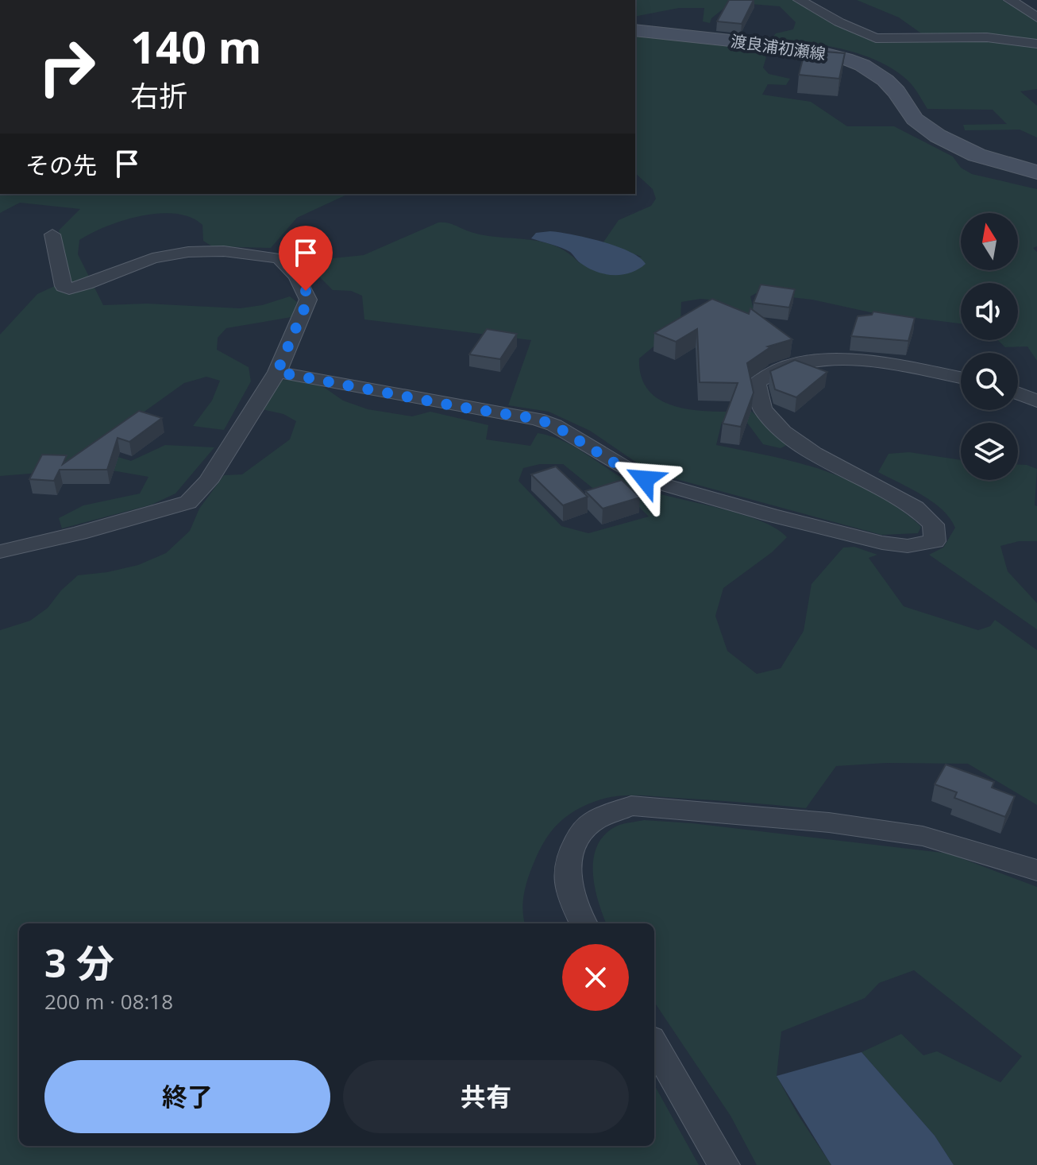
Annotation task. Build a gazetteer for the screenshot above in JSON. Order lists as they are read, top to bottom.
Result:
{
  "streets": {
    "main road": ["渡良浦初瀬線"]
  },
  "north": "top",
  "page": {
    "turn": ["140 m", "右折"],
    "then": "その先",
    "heading": ["3 分", "200 m · 08:18"],
    "buttons": ["終了", "共有"]
  }
}
